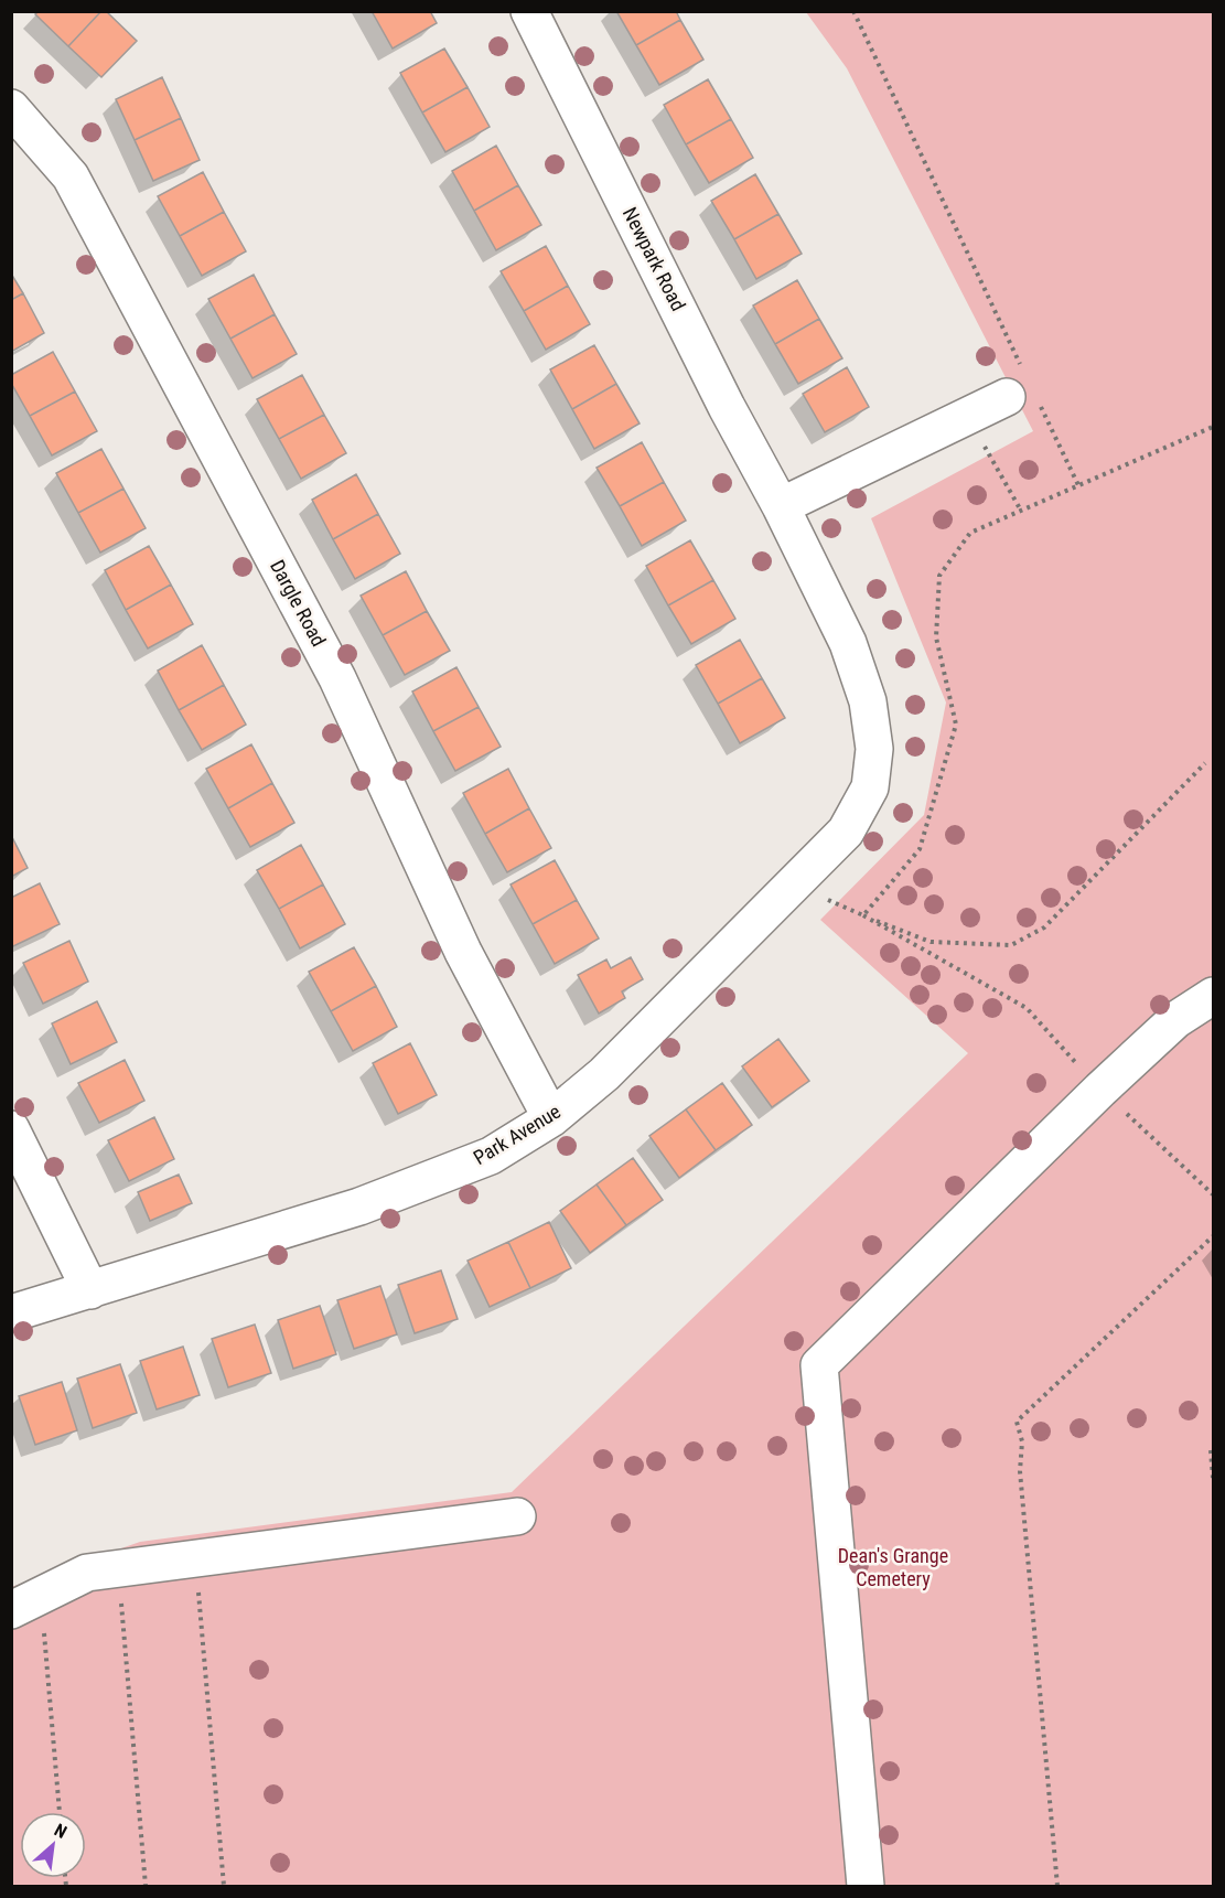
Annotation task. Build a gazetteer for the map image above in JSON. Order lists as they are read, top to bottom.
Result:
{
  "streets": {
    "street": ["Newpark Road", "Dargle Road", "Park Avenue"]
  },
  "crossings": [
    ["Newpark Road", "Park Avenue"],
    ["Dargle Road", "Park Avenue"]
  ],
  "parks": ["Dean's Grange Cemetery"],
  "north": "top right"
}
